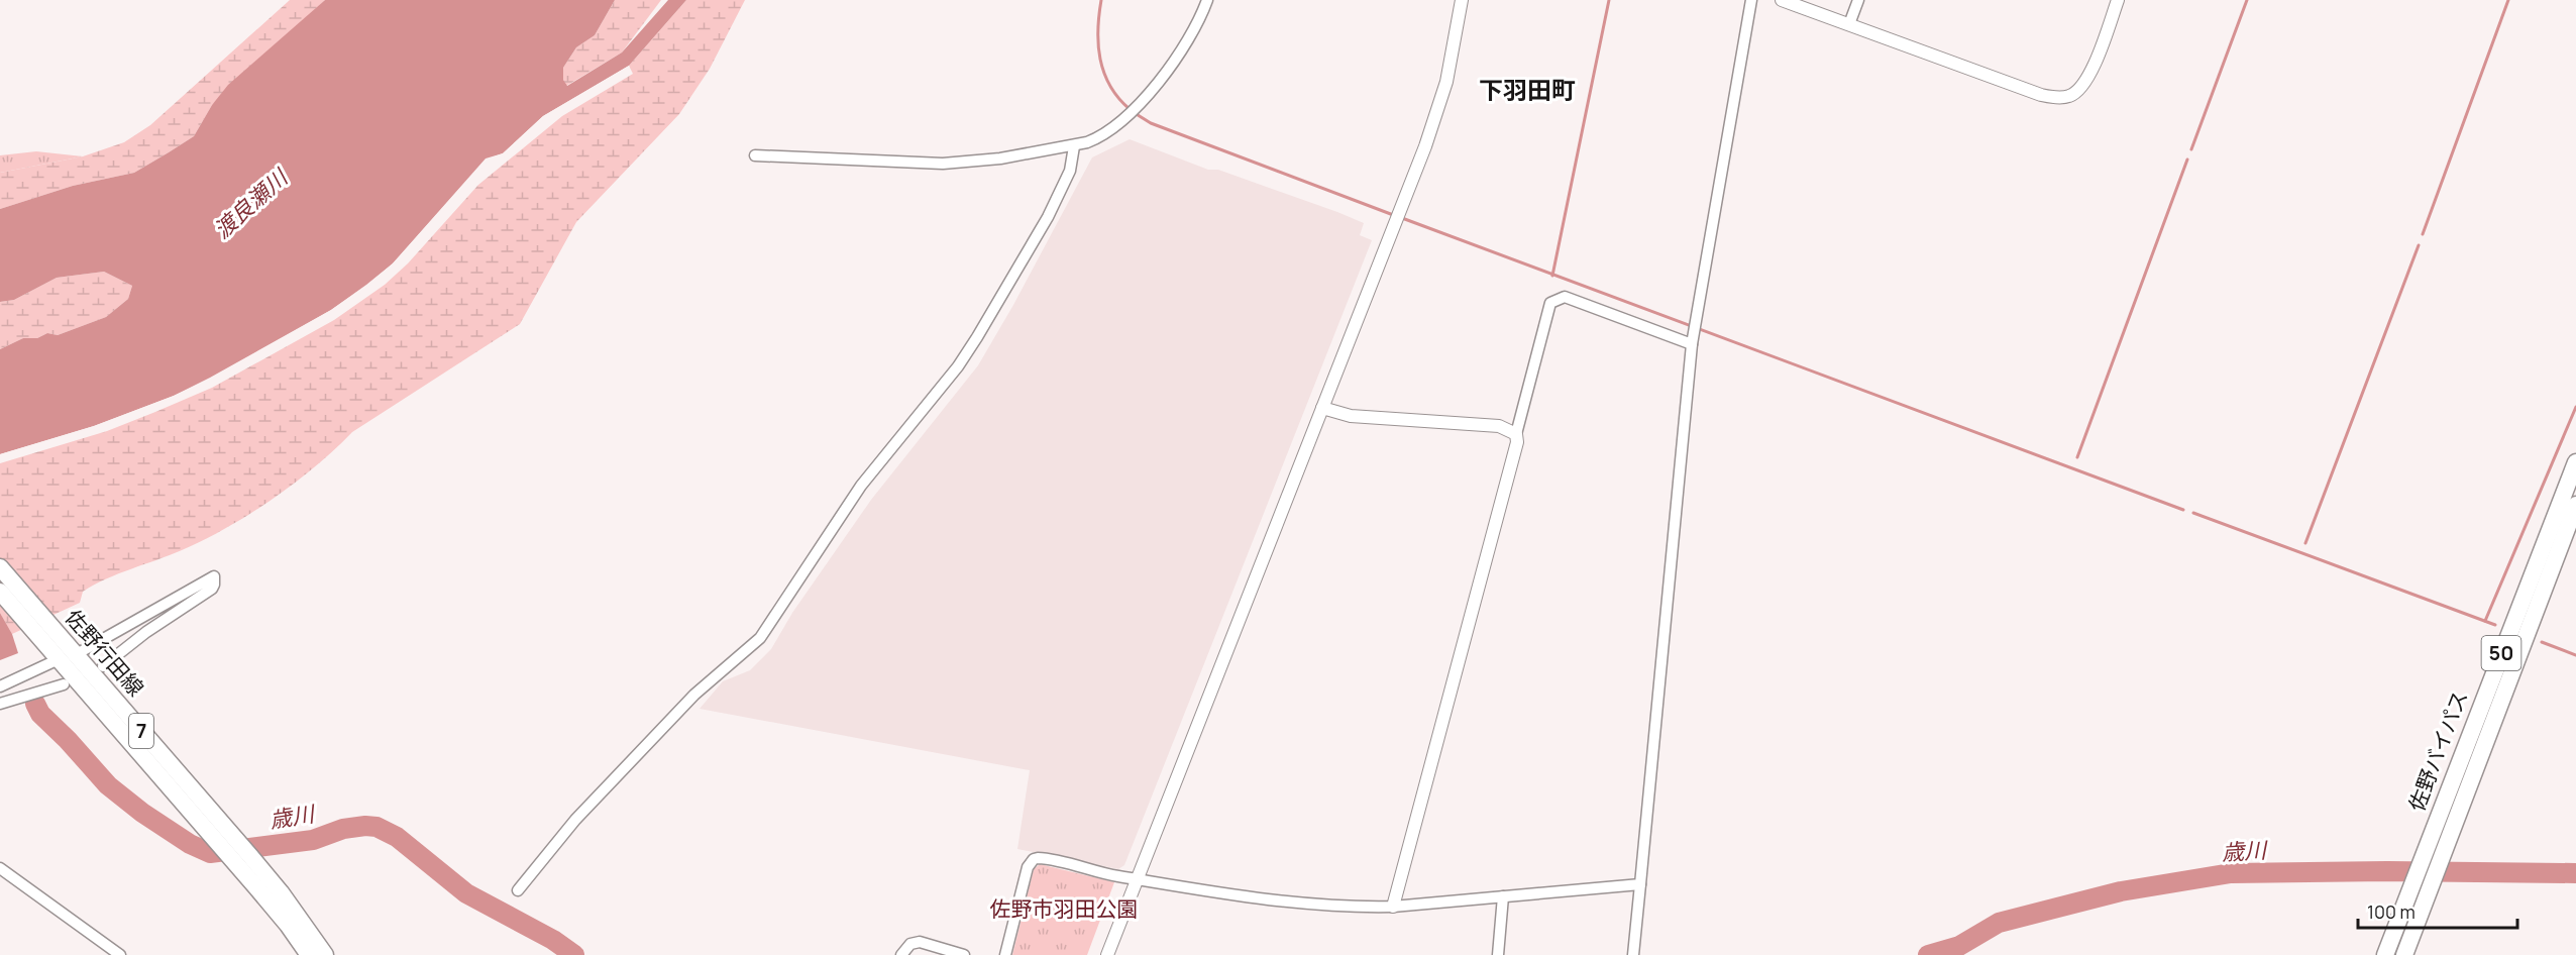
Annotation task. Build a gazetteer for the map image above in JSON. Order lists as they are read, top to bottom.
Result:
{
  "streets": {
    "main road": [
      "佐野行田線",
      "50",
      "7",
      "佐野バイパス"
    ]
  },
  "districts": ["下羽田町"],
  "water": ["渡良瀬川", "歳川"],
  "parks": ["佐野市羽田公園"],
  "scale_bar": "100 m"
}
